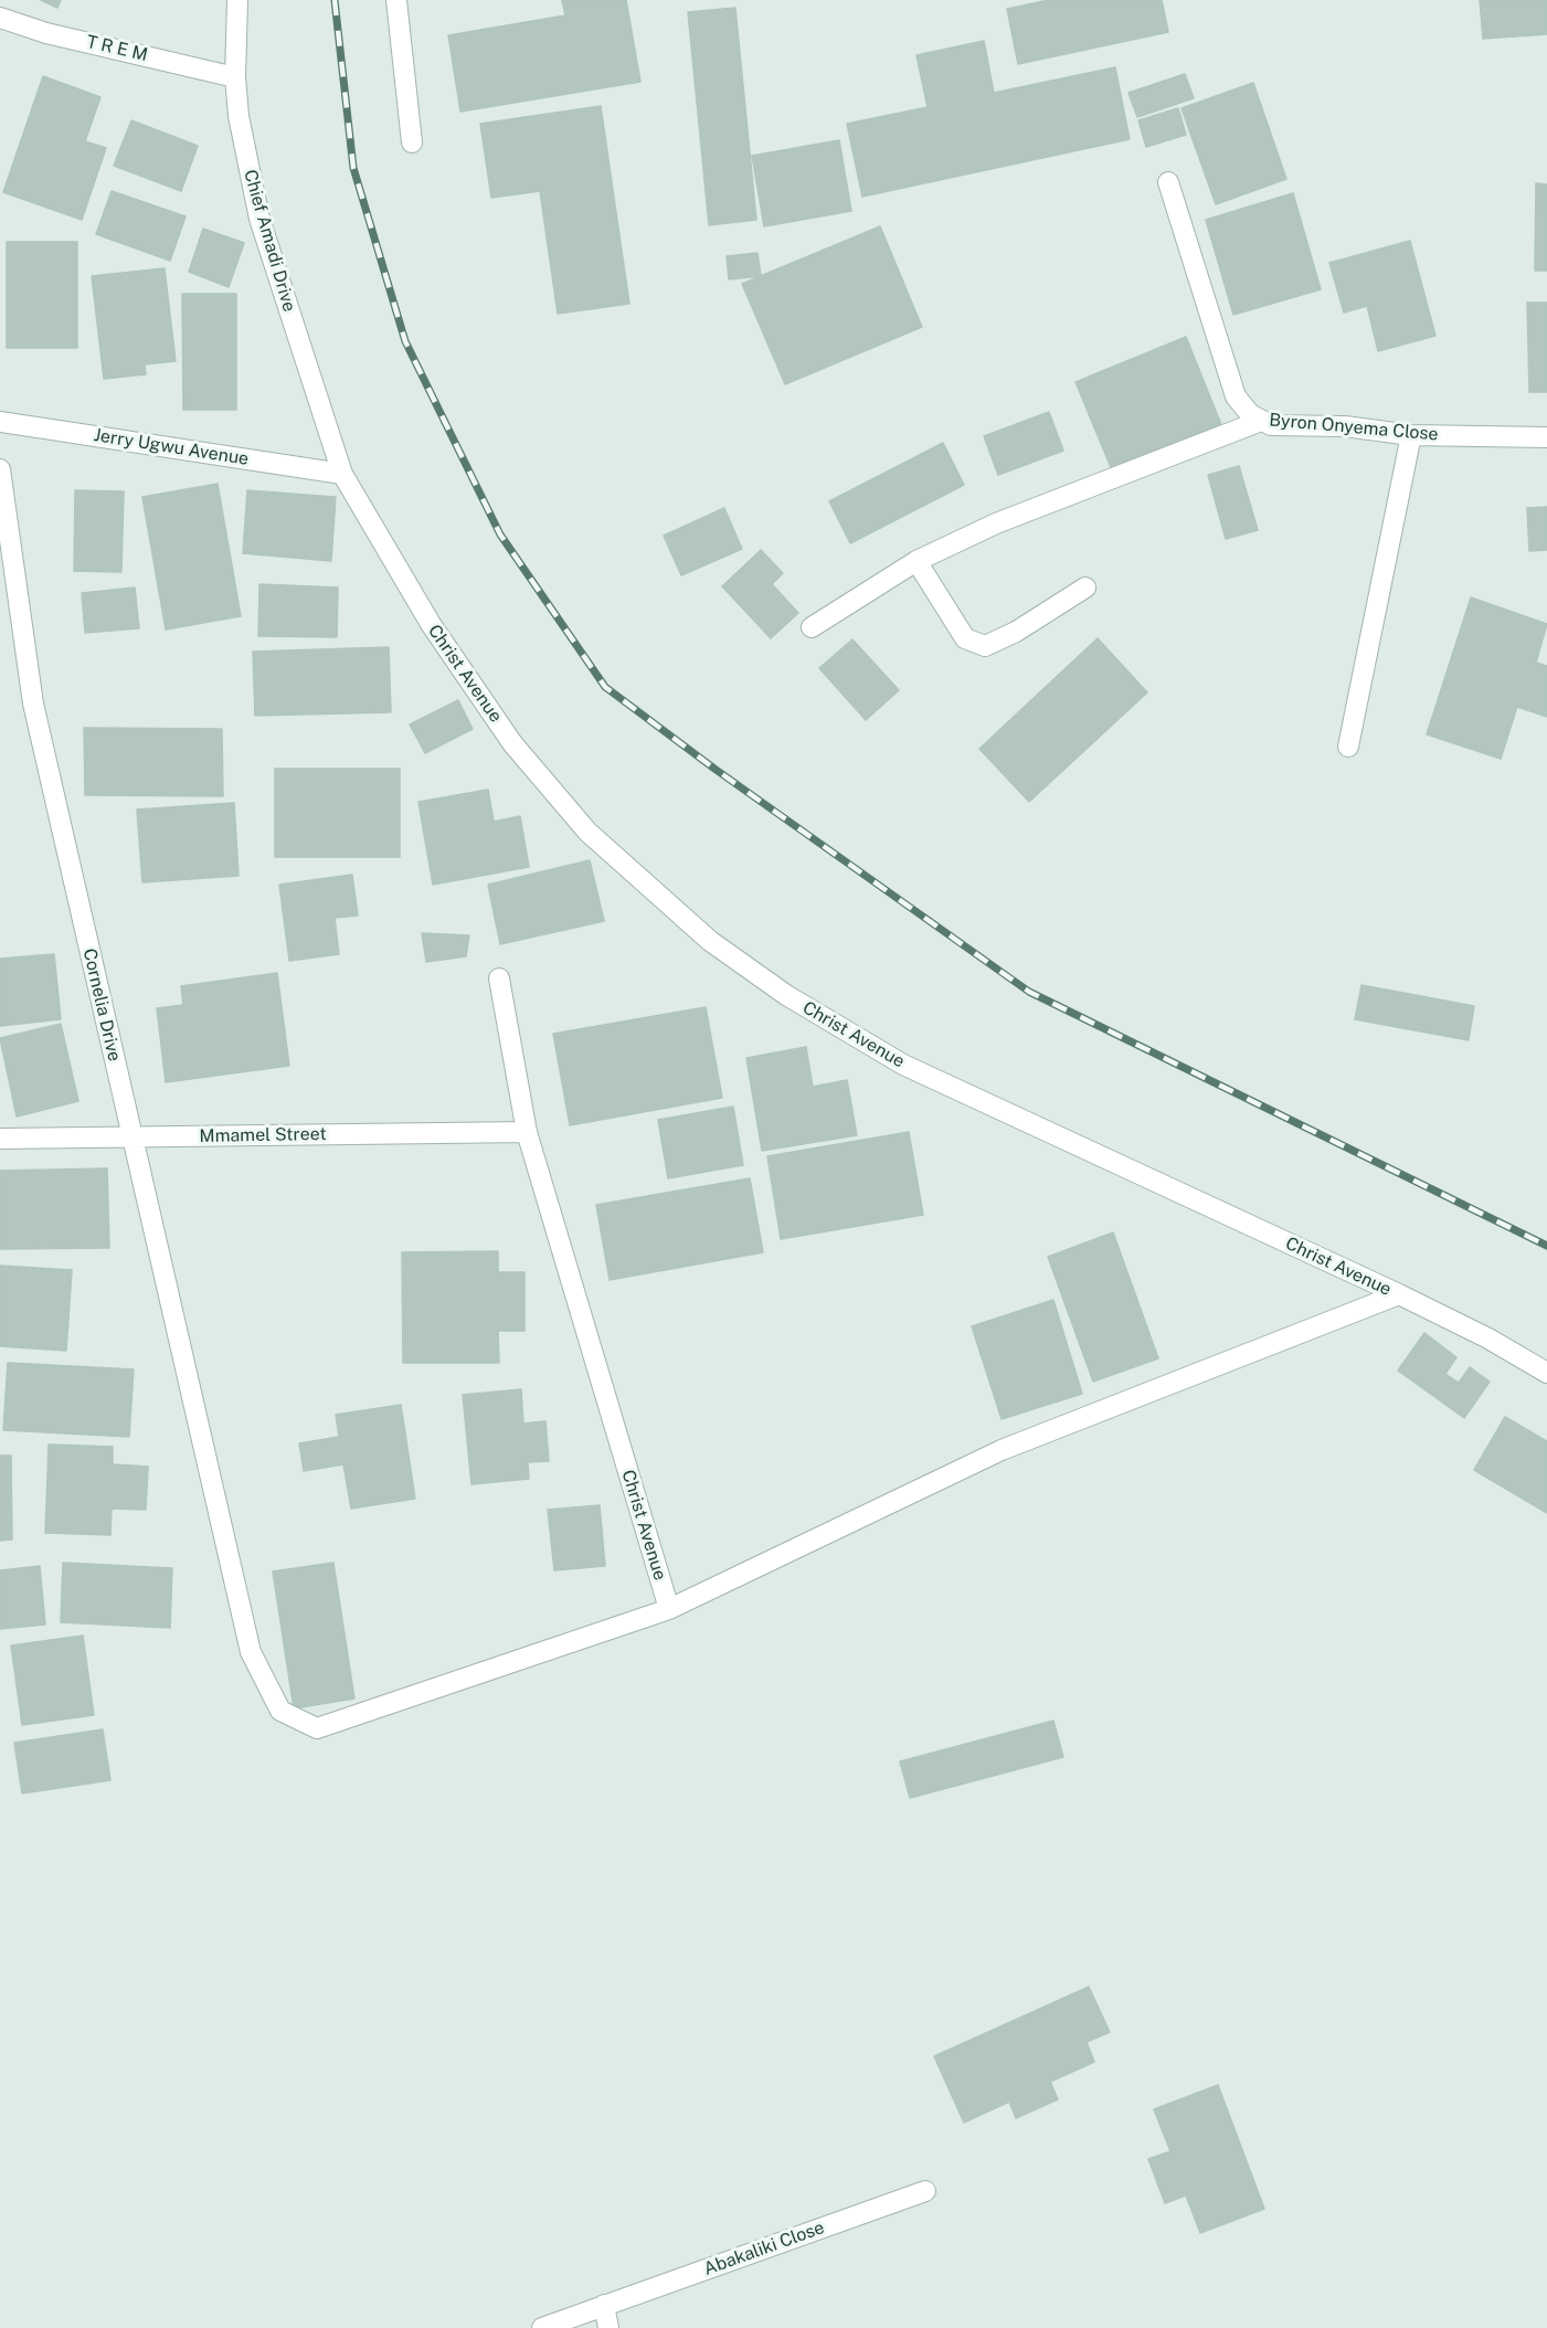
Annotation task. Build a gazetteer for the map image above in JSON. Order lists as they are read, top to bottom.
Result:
{
  "streets": {
    "street": [
      "T R E M",
      "Chief Amadi Drive",
      "Byron Onyema Close",
      "Jerry Ugwu Avenue",
      "Christ Avenue",
      "Cornelia Drive",
      "Mmamel Street",
      "Abakaliki Close"
    ]
  },
  "crossings": [
    ["T R E M", "Chief Amadi Drive"],
    ["Chief Amadi Drive", "Jerry Ugwu Avenue"],
    ["Chief Amadi Drive", "Christ Avenue"],
    ["Jerry Ugwu Avenue", "Christ Avenue"],
    ["Christ Avenue", "Cornelia Drive"],
    ["Christ Avenue", "Mmamel Street"],
    ["Cornelia Drive", "Mmamel Street"]
  ]
}
